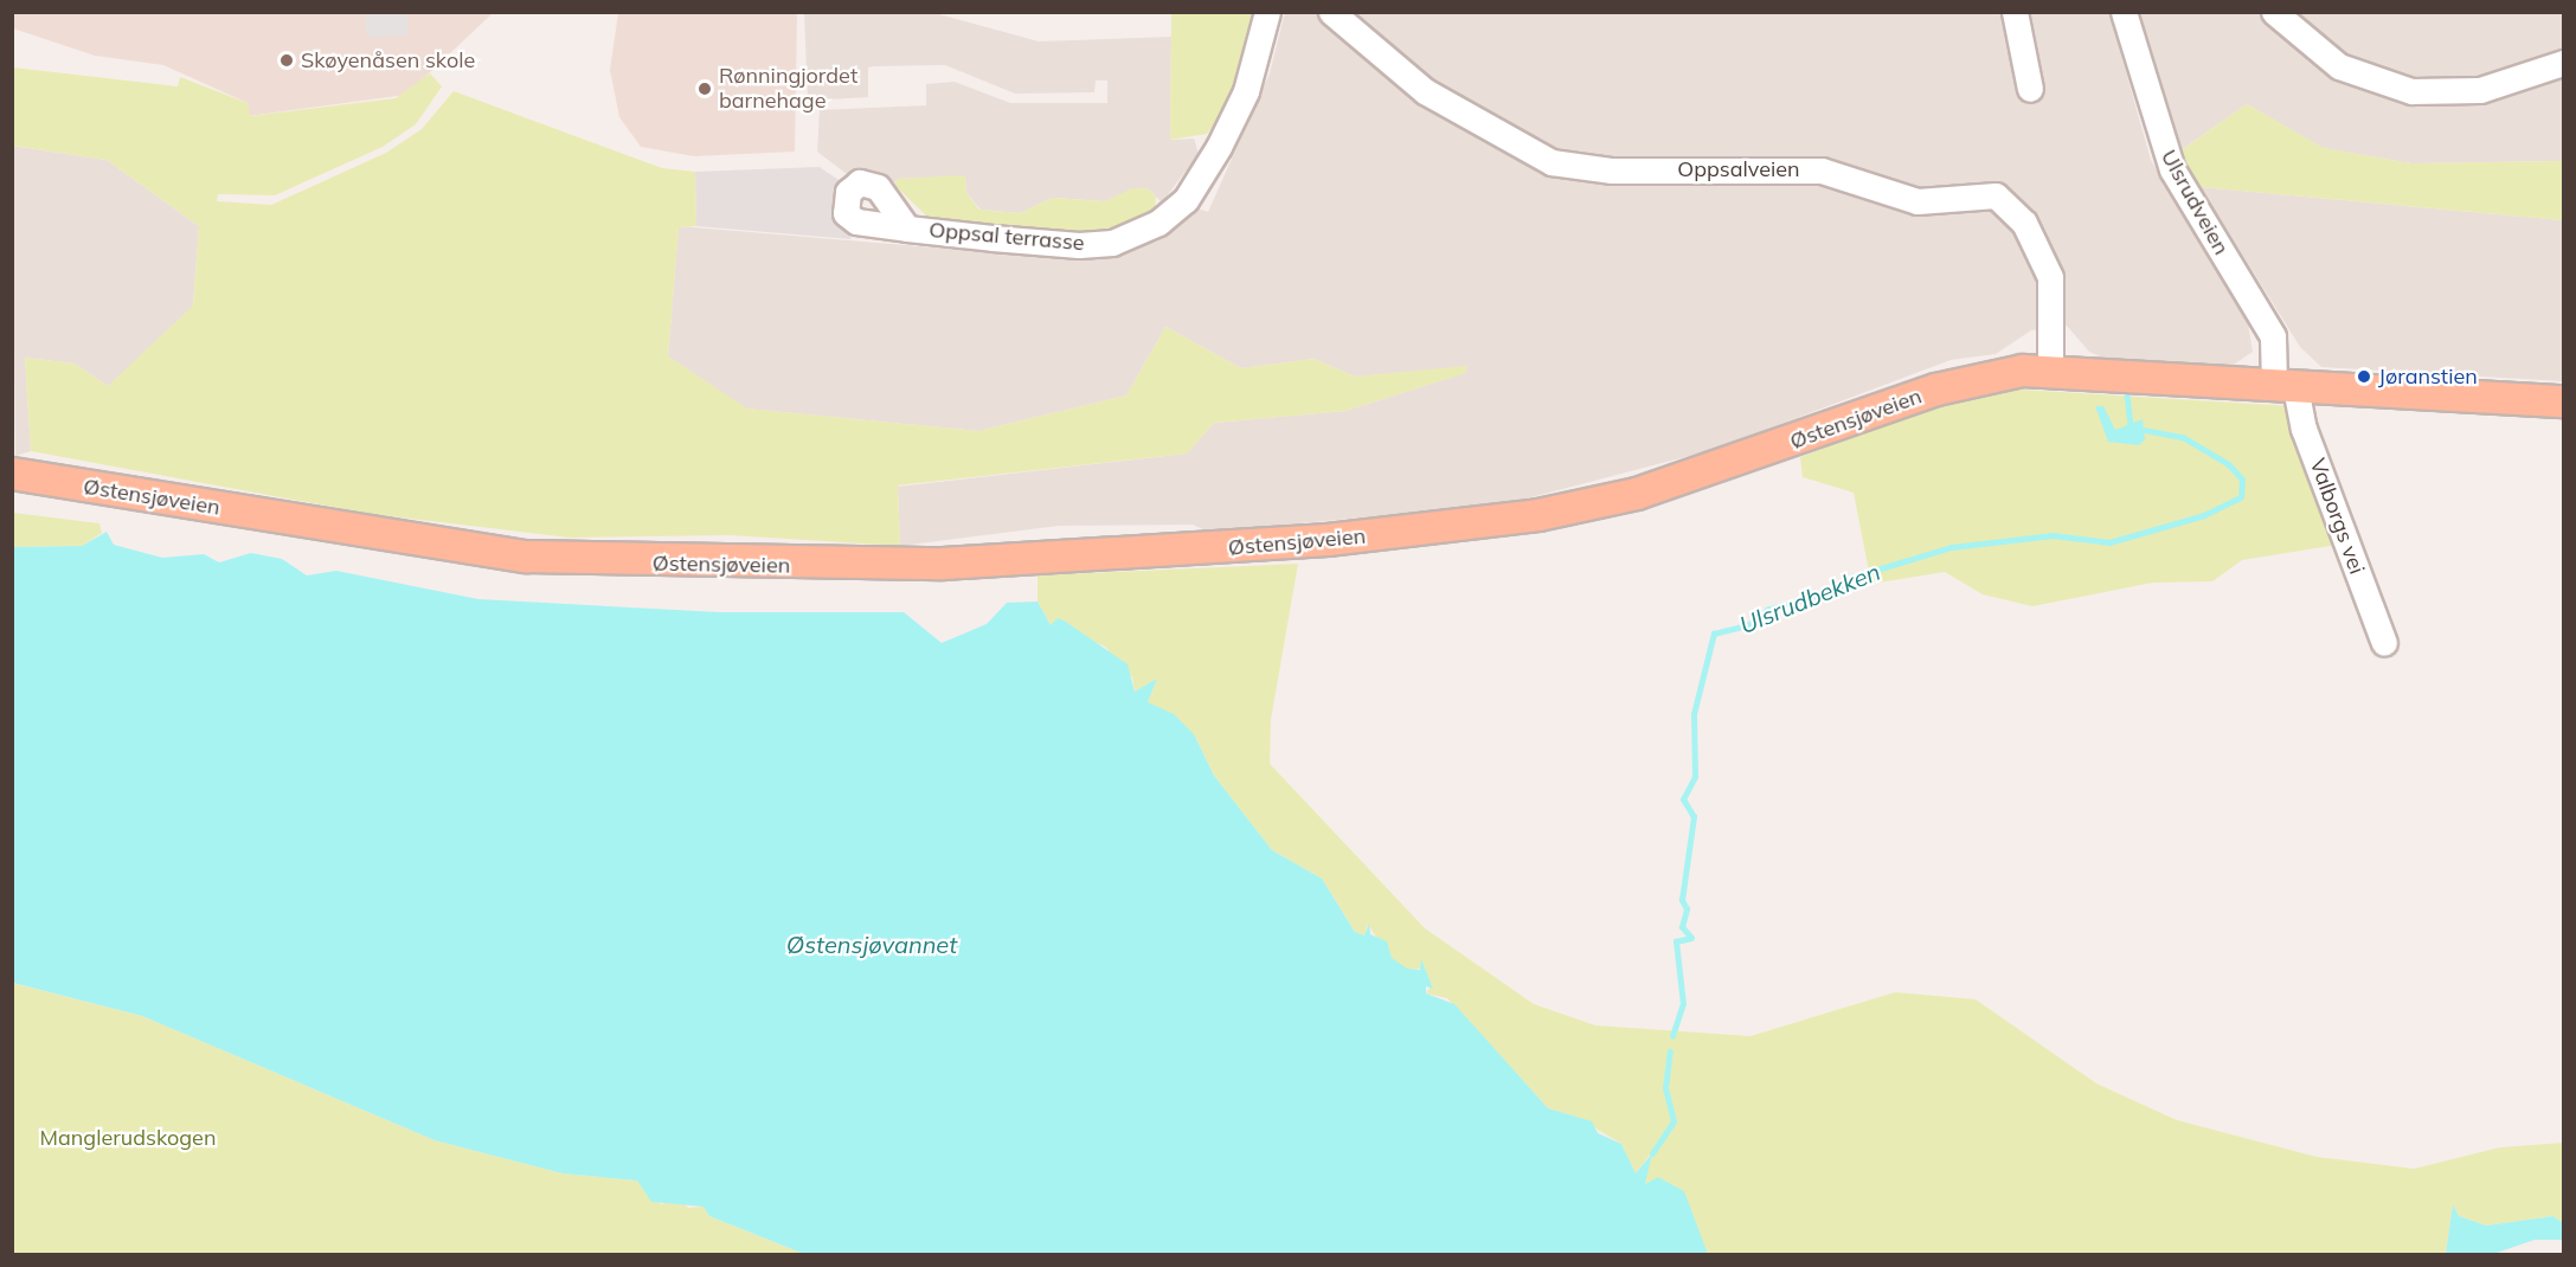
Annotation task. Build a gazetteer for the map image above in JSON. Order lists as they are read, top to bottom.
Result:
{
  "streets": {
    "main road": ["Østensjøveien"],
    "street": [
      "Oppsalveien",
      "Ulsrudveien",
      "Oppsal terrasse",
      "Valborgs vei"
    ]
  },
  "crossings": [
    ["Oppsalveien", "Østensjøveien"],
    ["Ulsrudveien", "Østensjøveien"],
    ["Ulsrudveien", "Valborgs vei"],
    ["Østensjøveien", "Valborgs vei"]
  ],
  "water": ["Ulsrudbekken", "Østensjøvannet"],
  "parks": ["Manglerudskogen"],
  "places": ["Skøyenåsen skole", "Rønningjordet barnehage", "Jøranstien"]
}
